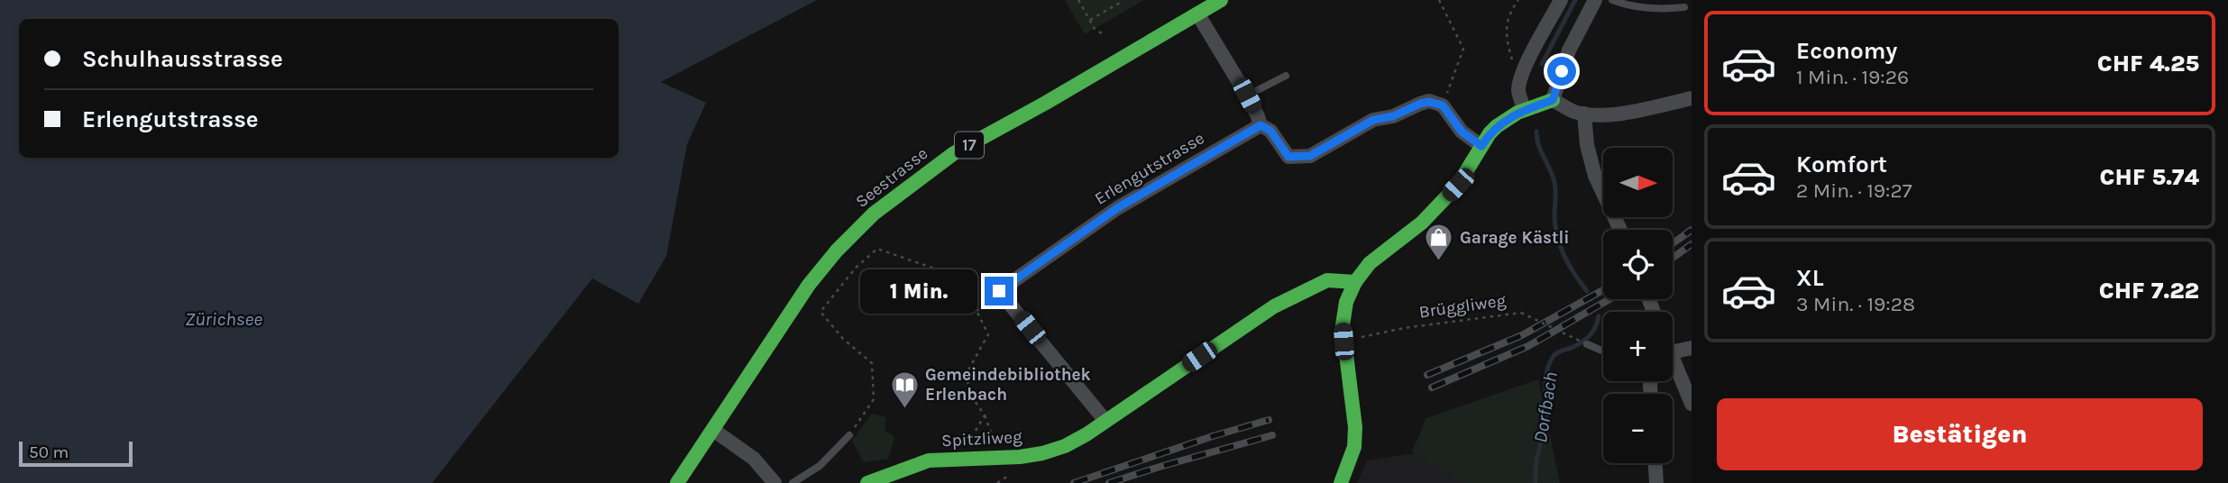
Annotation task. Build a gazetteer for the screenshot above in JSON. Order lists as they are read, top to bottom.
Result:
{
  "streets": {
    "street": [
      "17",
      "Erlengutstrasse",
      "Seestrasse",
      "Spitzliweg"
    ],
    "path": ["Brüggliweg"]
  },
  "crossings": [
    ["Erlengutstrasse", "Spitzliweg"]
  ],
  "water": ["Zürichsee", "Dorfbach"],
  "places": {
    "shop": ["Garage Kästli"],
    "library": ["Gemeindebibliothek Erlenbach"]
  },
  "scale_bar": "50 m",
  "north": "right",
  "page": {
    "list": [
      {
        "name": "Economy",
        "note": "1 Min. · 19:26",
        "value": "CHF 4.25"
      },
      {
        "name": "Komfort",
        "note": "2 Min. · 19:27",
        "value": "CHF 5.74"
      },
      {
        "name": "XL",
        "note": "3 Min. · 19:28",
        "value": "CHF 7.22"
      }
    ],
    "banner": ["Schulhausstrasse", "Erlengutstrasse"],
    "map_buttons": ["+", "−"],
    "bubble": "1 Min.",
    "buttons": "Bestätigen",
    "scale": "50 m"
  }
}
